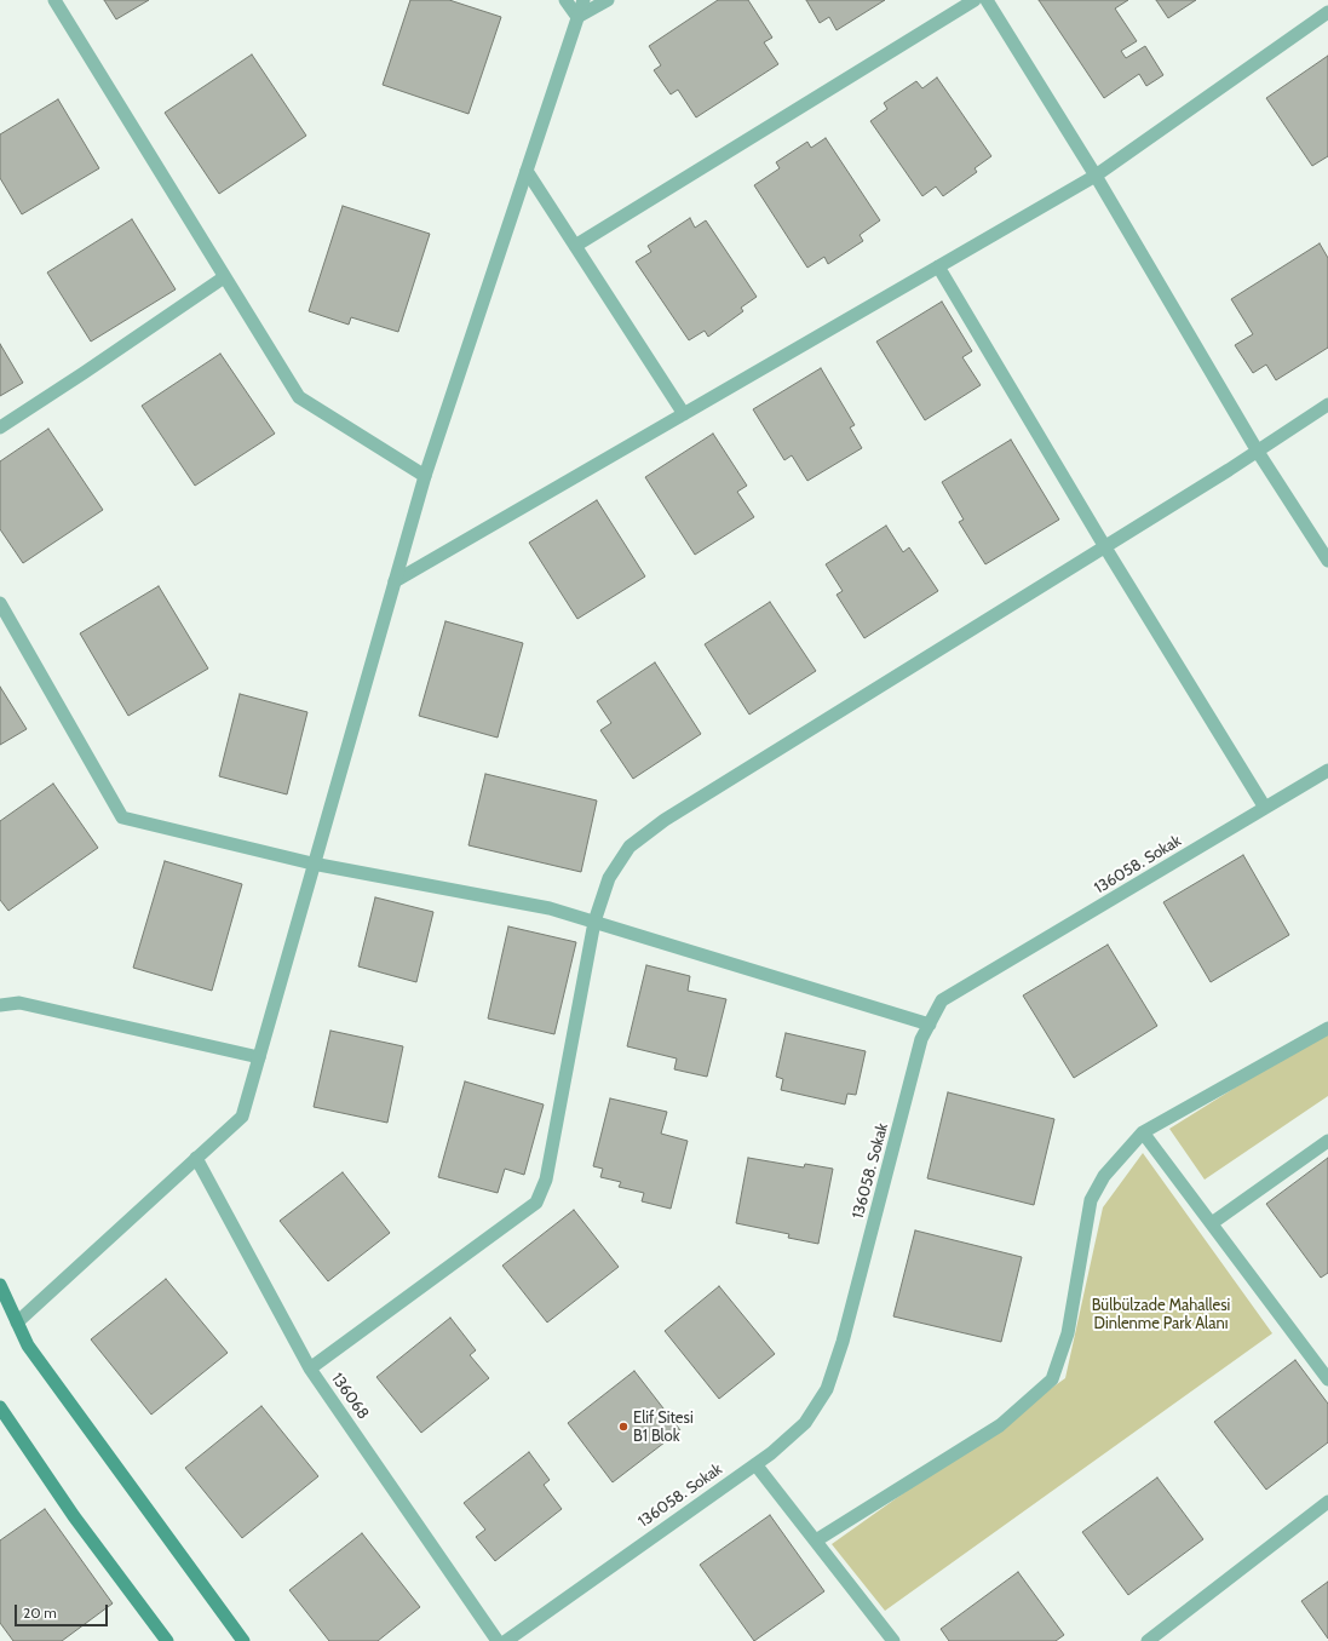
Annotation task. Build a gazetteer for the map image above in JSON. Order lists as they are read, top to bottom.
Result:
{
  "streets": {
    "street": ["136058. Sokak", "136068"]
  },
  "parks": ["Bülbülzade Mahallesi Dinlenme Park Alanı"],
  "places": ["Elif Sitesi B1 Blok"],
  "scale_bar": "20 m"
}
